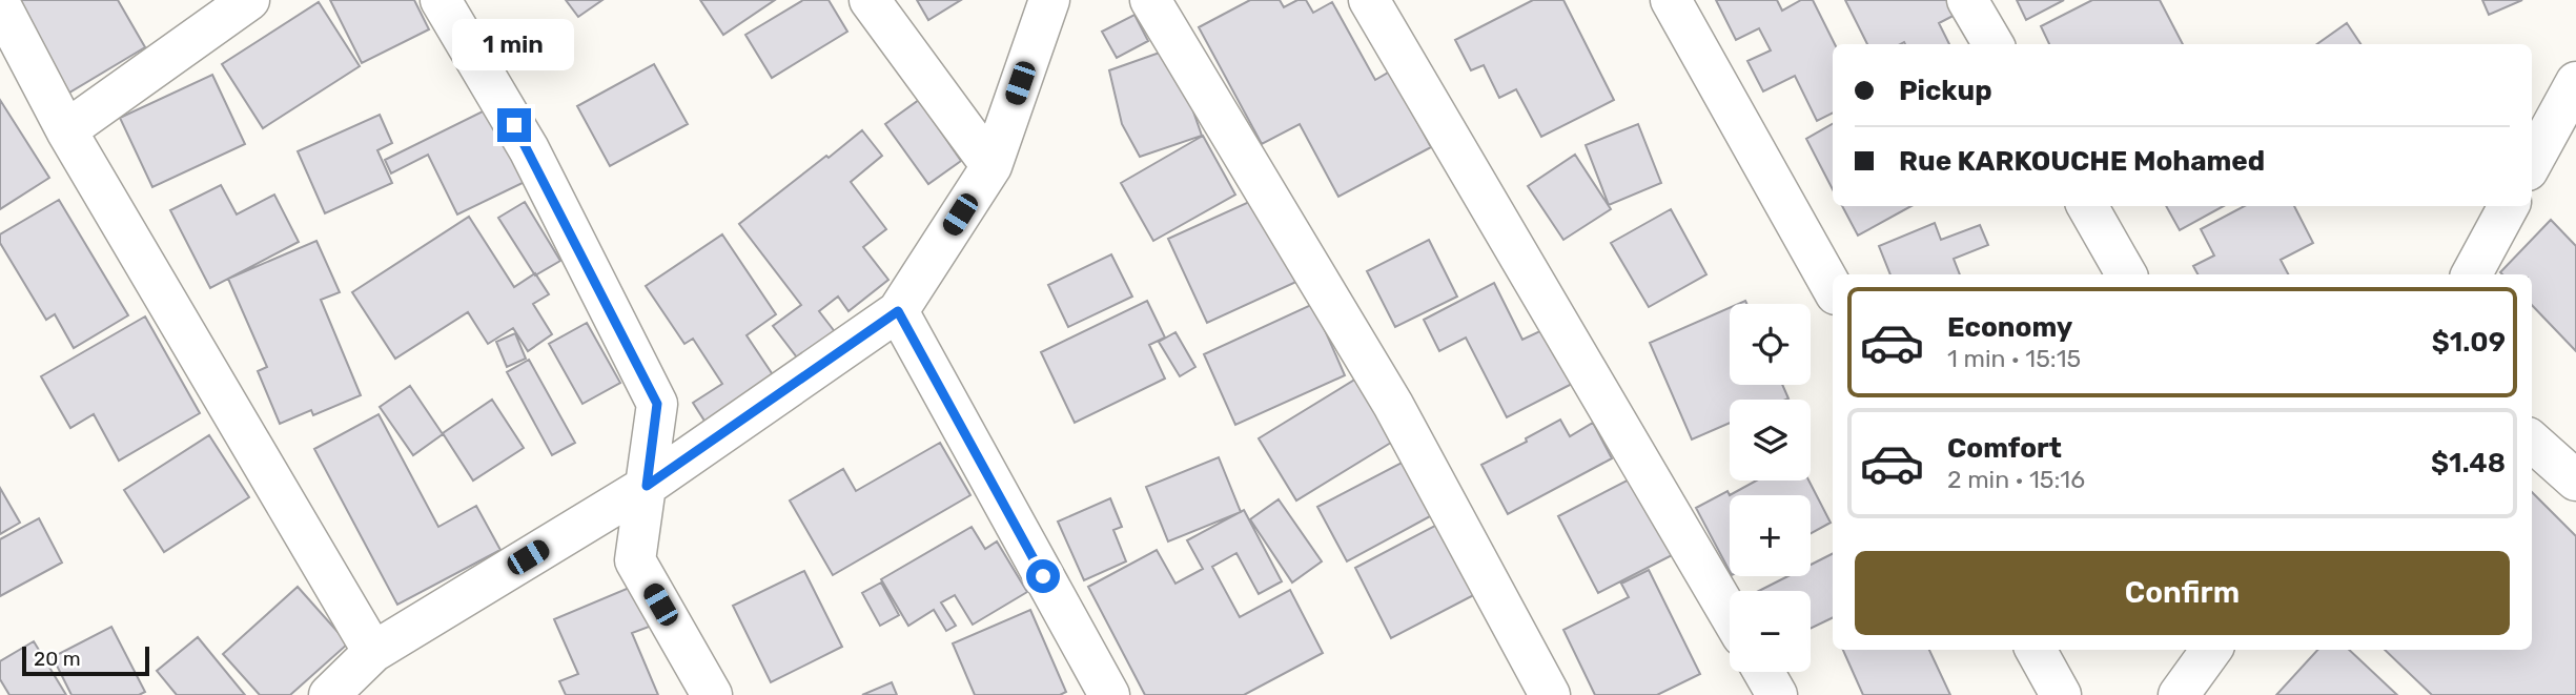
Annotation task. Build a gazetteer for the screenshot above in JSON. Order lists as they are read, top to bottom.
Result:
{
  "scale_bar": "20 m",
  "page": {
    "bubble": "1 min",
    "banner": ["Pickup", "Rue KARKOUCHE Mohamed"],
    "list": [
      {
        "name": "Economy",
        "note": "1 min · 15:15",
        "value": "$1.09"
      },
      {
        "name": "Comfort",
        "note": "2 min · 15:16",
        "value": "$1.48"
      }
    ],
    "map_buttons": ["+", "−"],
    "buttons": "Confirm",
    "scale": "20 m"
  }
}
